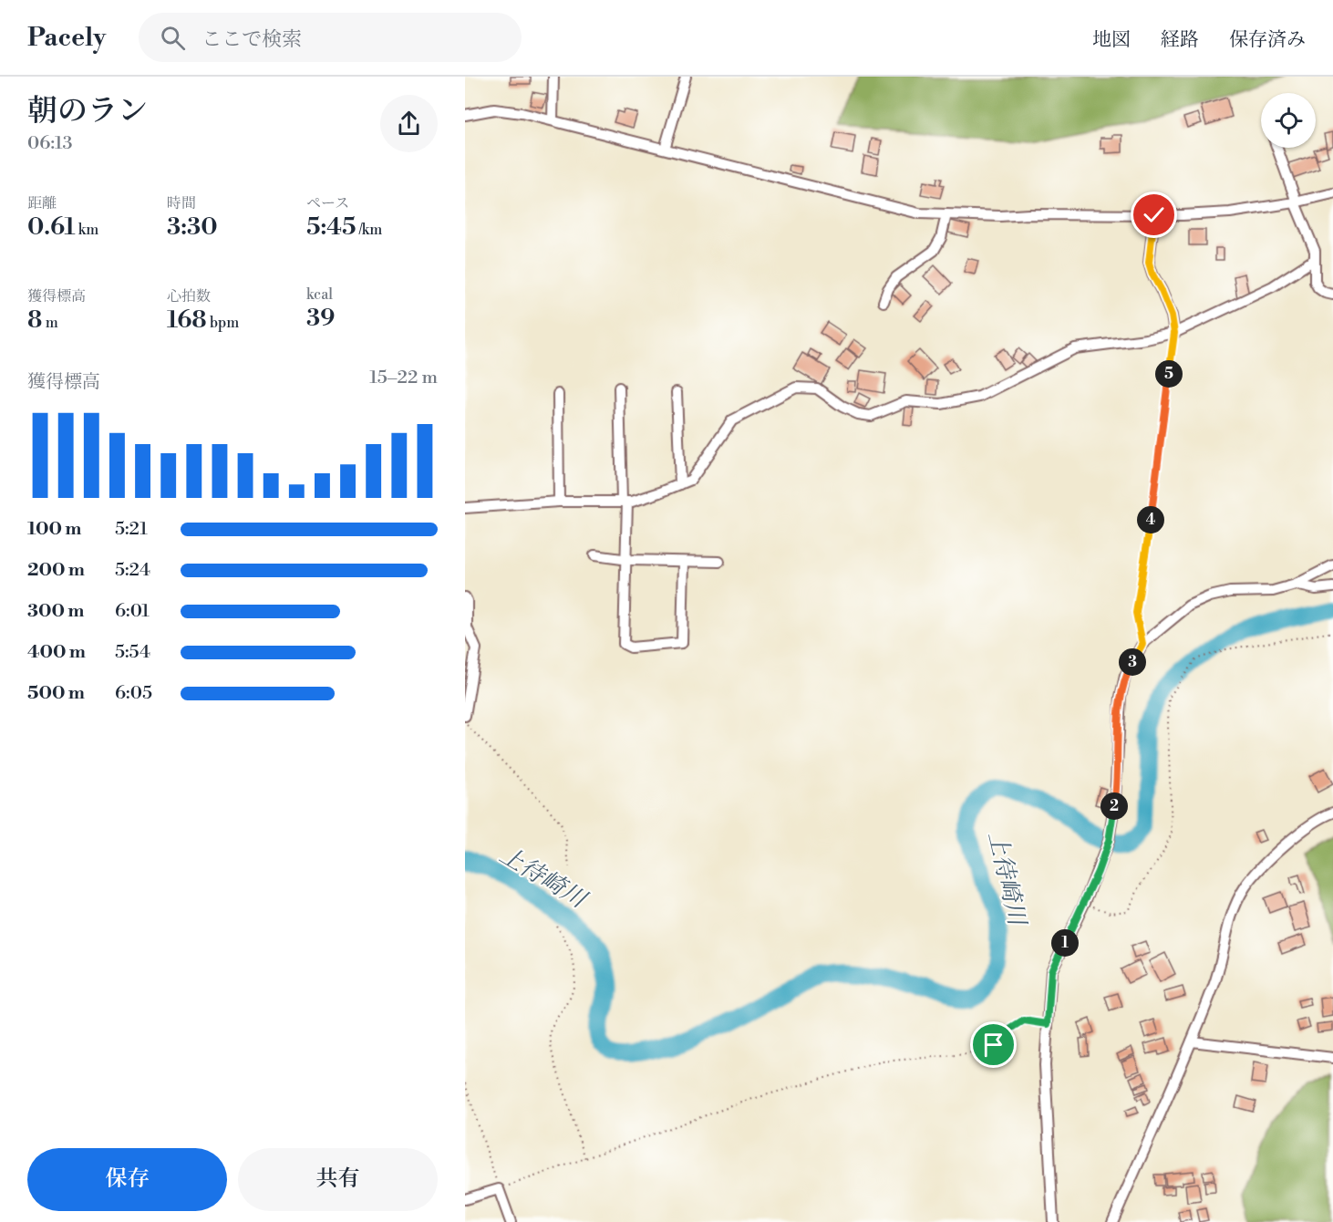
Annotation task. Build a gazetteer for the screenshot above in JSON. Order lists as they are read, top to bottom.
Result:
{
  "water": ["上待崎川"],
  "page": {
    "header": "Pacely",
    "search": "ここで検索",
    "nav": ["地図", "経路", "保存済み"],
    "heading": ["朝のラン", "06:13"],
    "stats": [
      ["距離", "0.61 km"],
      ["時間", "3:30"],
      ["ペース", "5:45 /km"],
      ["獲得標高", "8 m"],
      ["心拍数", "168 bpm"],
      ["kcal", "39"]
    ],
    "chart": ["獲得標高", "15–22 m"],
    "pins": [
      "5",
      "4",
      "3",
      "2",
      "1"
    ],
    "list": [
      {
        "name": "100 m",
        "note": "5:21"
      },
      {
        "name": "200 m",
        "note": "5:24"
      },
      {
        "name": "300 m",
        "note": "6:01"
      },
      {
        "name": "400 m",
        "note": "5:54"
      },
      {
        "name": "500 m",
        "note": "6:05"
      }
    ],
    "buttons": ["保存", "共有"]
  }
}
